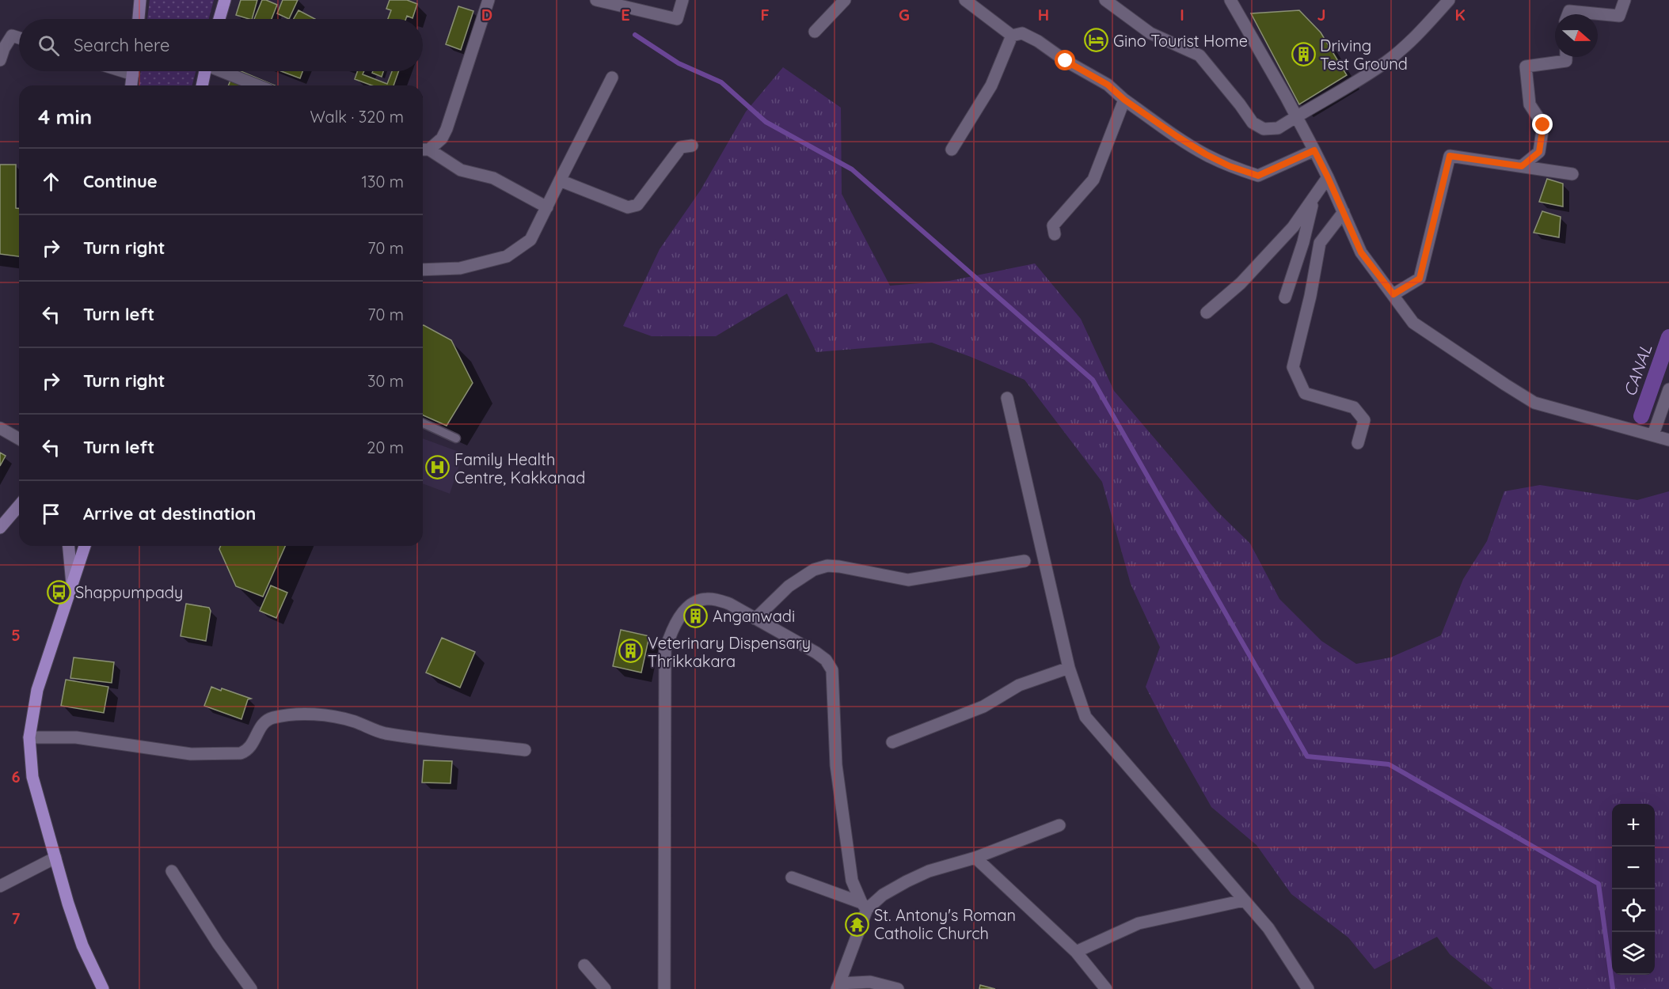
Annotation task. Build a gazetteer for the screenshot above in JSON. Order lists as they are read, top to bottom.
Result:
{
  "water": ["CANAL"],
  "places": {
    "hotel": ["Gino Tourist Home"],
    "building": ["Driving Test Ground", "Anganwadi", "Veterinary Dispensary Thrikkakara"],
    "hospital": ["Family Health Centre, Kakkanad"],
    "bus stop": ["Shappumpady"],
    "temple": ["St. Antony's Roman Catholic Church"]
  },
  "north": "right",
  "page": {
    "search": "Search here",
    "heading": ["4 min", "Walk · 320 m"],
    "list": [
      ["Continue", "130 m"],
      ["Turn right", "70 m"],
      ["Turn left", "70 m"],
      ["Turn right", "30 m"],
      ["Turn left", "20 m"],
      "Arrive at destination"
    ],
    "map_buttons": ["+", "−"]
  },
  "grid": {
    "columns": [
      "D",
      "E",
      "F",
      "G",
      "H",
      "I",
      "J",
      "K"
    ],
    "rows": ["5", "6", "7"]
  }
}
